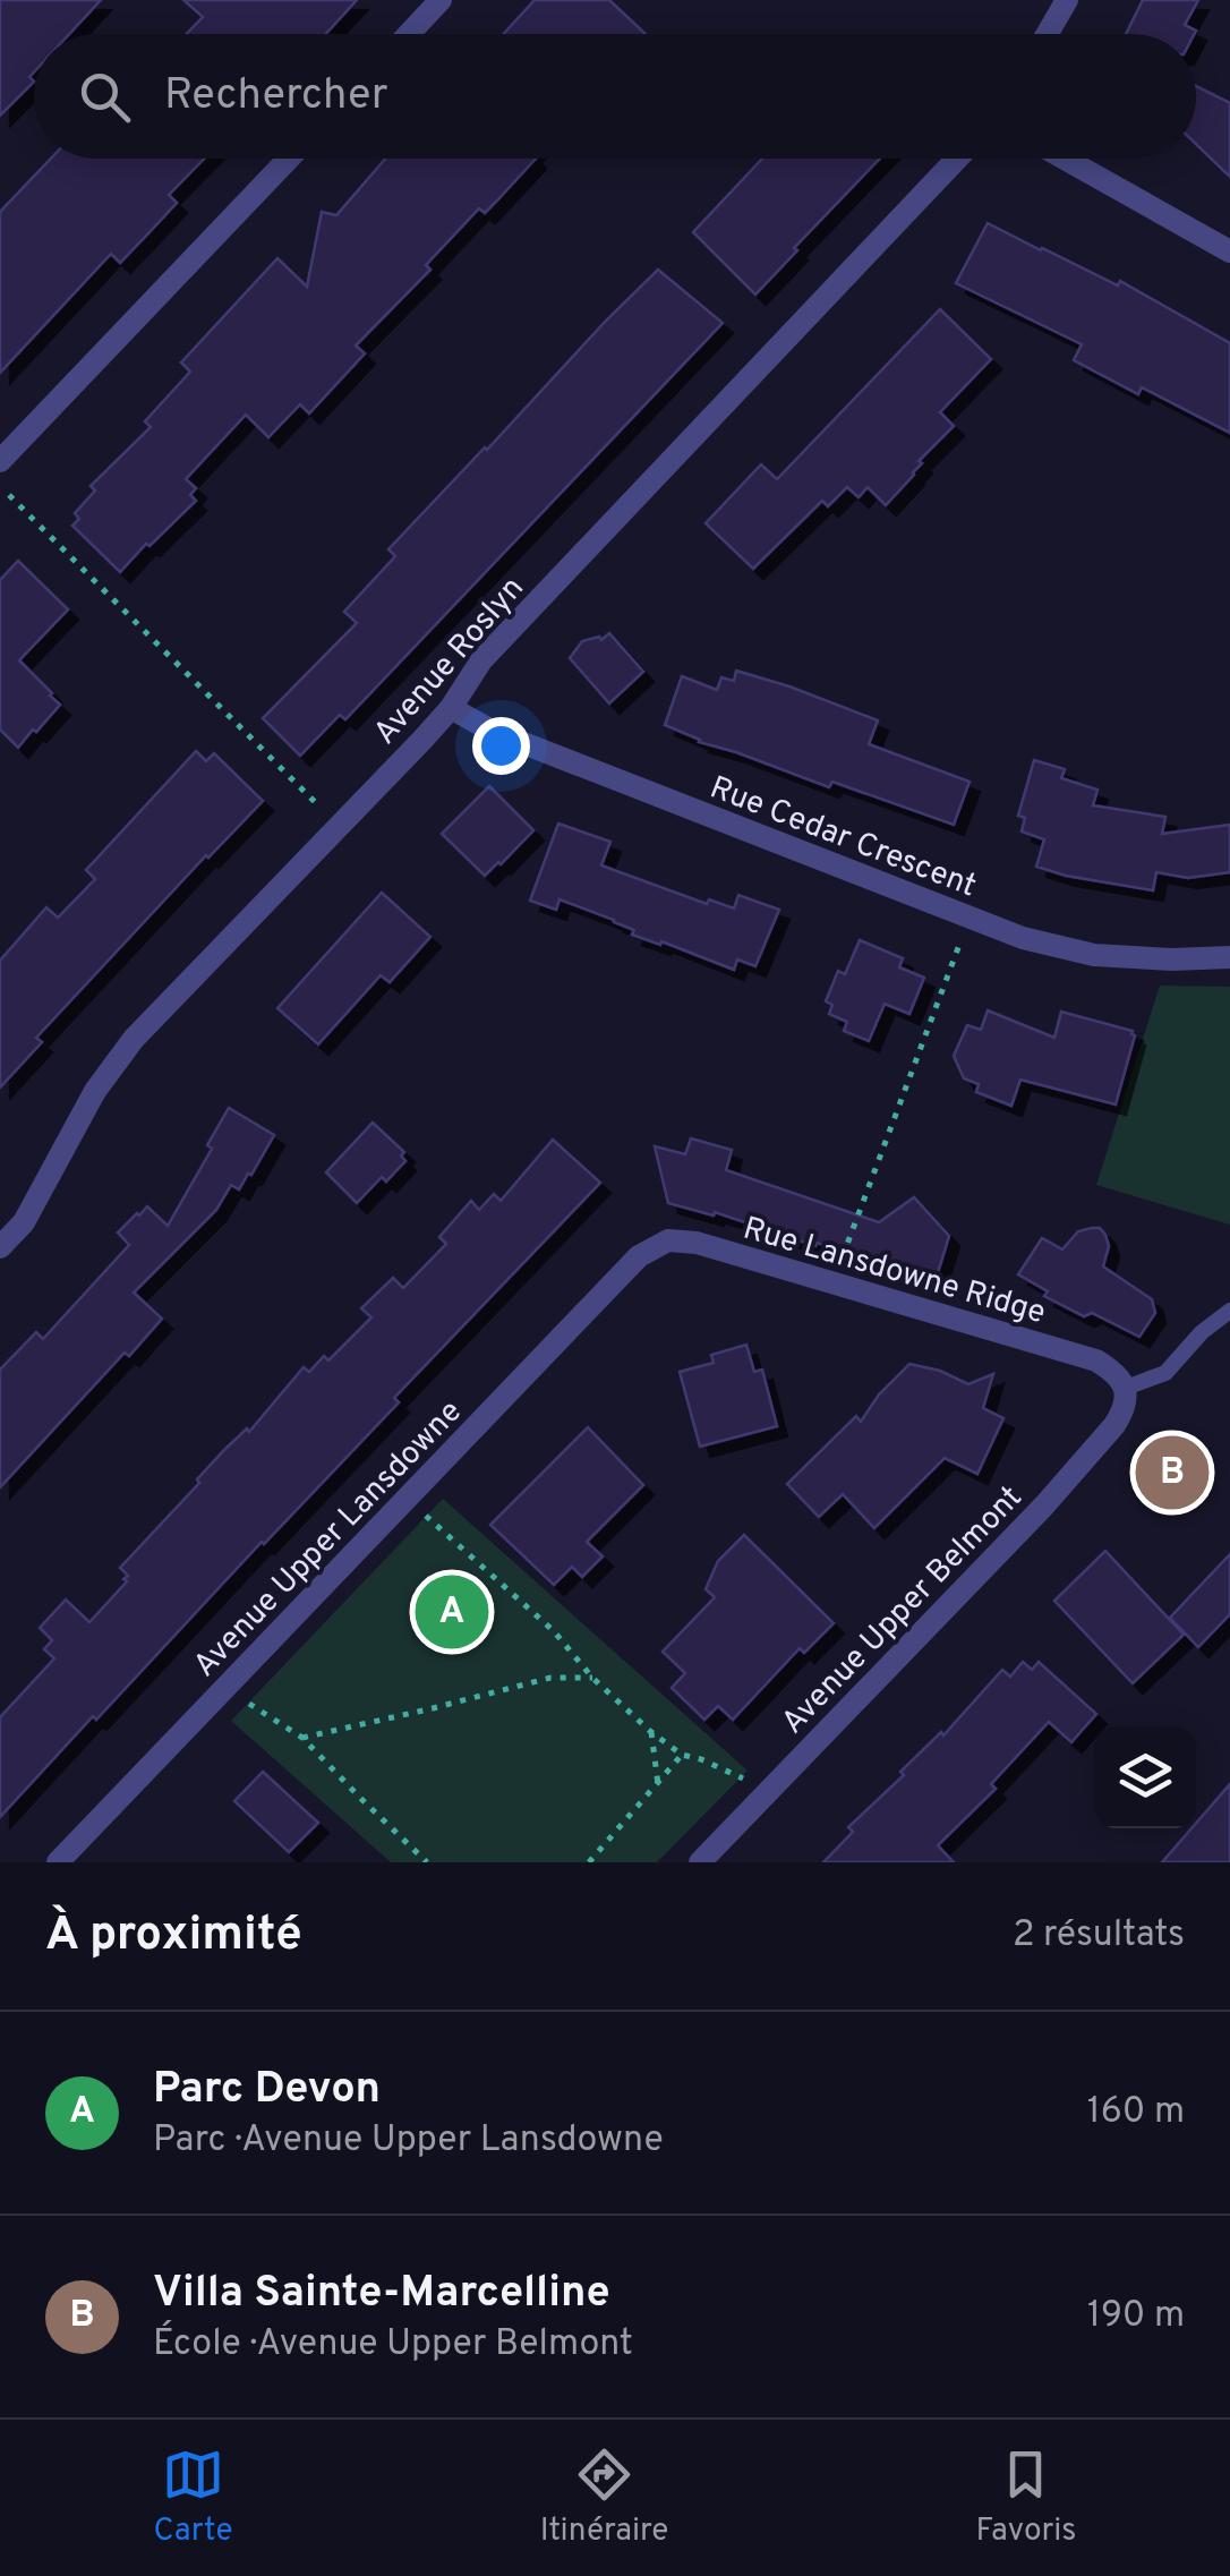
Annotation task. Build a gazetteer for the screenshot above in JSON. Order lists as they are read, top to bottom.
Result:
{
  "streets": {
    "street": [
      "Avenue Roslyn",
      "Rue Cedar Crescent",
      "Rue Lansdowne Ridge",
      "Avenue Upper Lansdowne",
      "Avenue Upper Belmont"
    ]
  },
  "crossings": [
    ["Avenue Roslyn", "Rue Cedar Crescent"],
    ["Rue Lansdowne Ridge", "Avenue Upper Lansdowne"],
    ["Rue Lansdowne Ridge", "Avenue Upper Belmont"]
  ],
  "page": {
    "search": "Rechercher",
    "pins": ["B", "A"],
    "heading": ["À proximité", "2 résultats"],
    "list": [
      {
        "mark": "A",
        "name": "Parc Devon",
        "note": "Parc · Avenue Upper Lansdowne",
        "value": "160 m"
      },
      {
        "mark": "B",
        "name": "Villa Sainte-Marcelline",
        "note": "École · Avenue Upper Belmont",
        "value": "190 m"
      }
    ],
    "nav": ["Carte", "Itinéraire", "Favoris"]
  }
}
